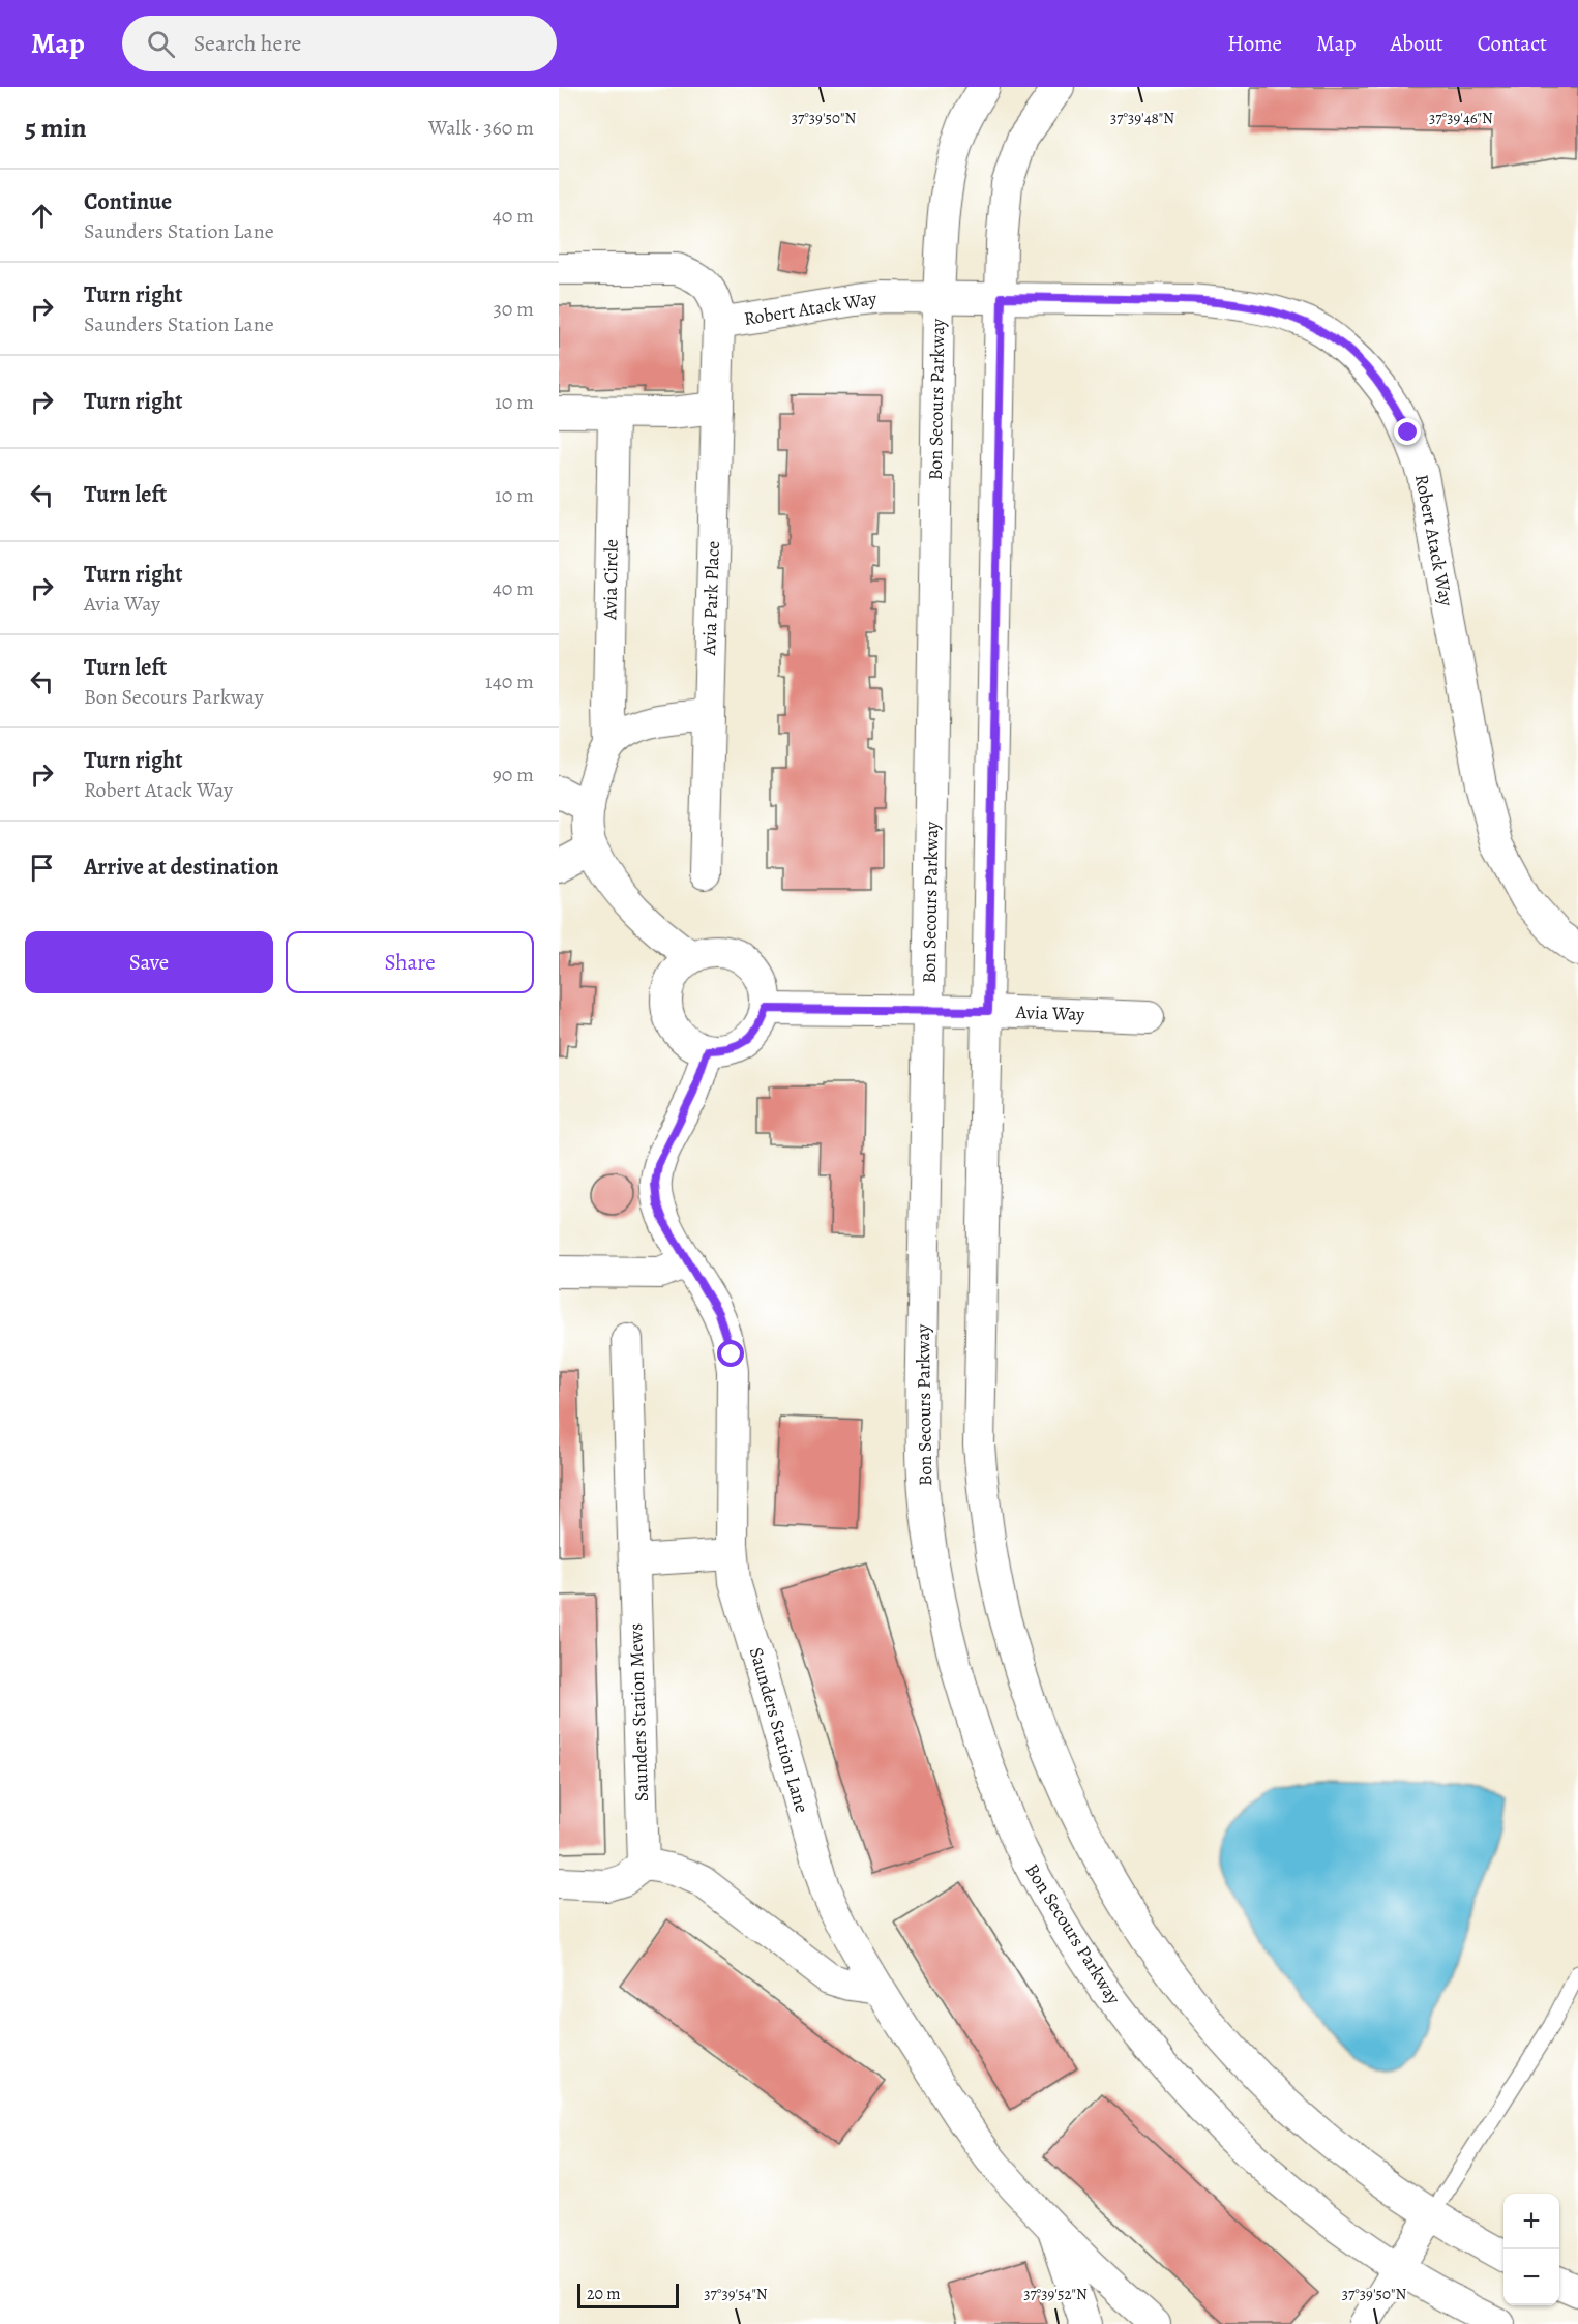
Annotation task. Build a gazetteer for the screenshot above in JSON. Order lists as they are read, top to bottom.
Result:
{
  "streets": {
    "street": [
      "Robert Atack Way",
      "Bon Secours Parkway",
      "Avia Circle",
      "Avia Park Place",
      "Avia Way",
      "Saunders Station Mews",
      "Saunders Station Lane"
    ]
  },
  "crossings": [
    ["Robert Atack Way", "Bon Secours Parkway"],
    ["Robert Atack Way", "Avia Park Place"],
    ["Bon Secours Parkway", "Avia Way"],
    ["Avia Circle", "Avia Way"],
    ["Avia Circle", "Saunders Station Lane"],
    ["Avia Way", "Saunders Station Lane"]
  ],
  "scale_bar": "20 m",
  "page": {
    "header": "Map",
    "search": "Search here",
    "nav": [
      "Home",
      "Map",
      "About",
      "Contact"
    ],
    "heading": ["5 min", "Walk · 360 m"],
    "list": [
      ["Continue", "Saunders Station Lane", "40 m"],
      ["Turn right", "Saunders Station Lane", "30 m"],
      ["Turn right", "10 m"],
      ["Turn left", "10 m"],
      ["Turn right", "Avia Way", "40 m"],
      ["Turn left", "Bon Secours Parkway", "140 m"],
      ["Turn right", "Robert Atack Way", "90 m"],
      "Arrive at destination"
    ],
    "buttons": ["Save", "Share"],
    "map_buttons": ["+", "−"],
    "scale": "20 m"
  },
  "coordinates": [
    "37°39'50\"N",
    "37°39'48\"N",
    "37°39'46\"N",
    "37°39'54\"N",
    "37°39'52\"N"
  ]
}
